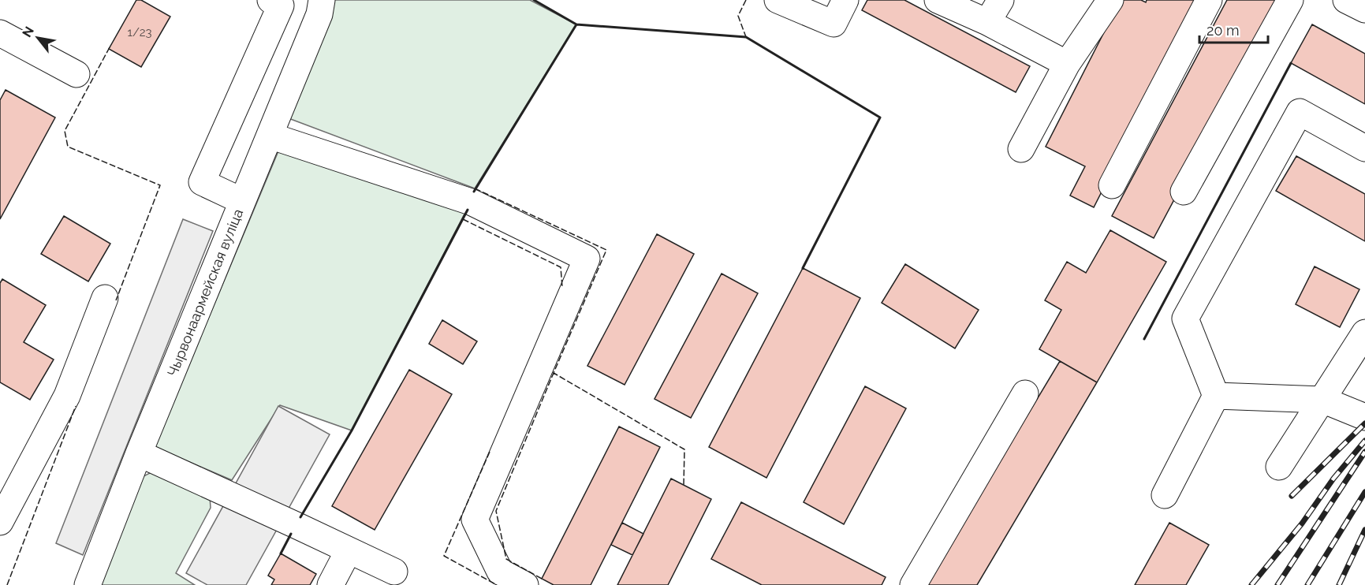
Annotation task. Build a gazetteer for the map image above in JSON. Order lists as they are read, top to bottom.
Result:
{
  "streets": {
    "street": ["Чырвонаармейская вуліца"]
  },
  "house_numbers": ["1/23"],
  "scale_bar": "20 m",
  "north": "top left"
}
